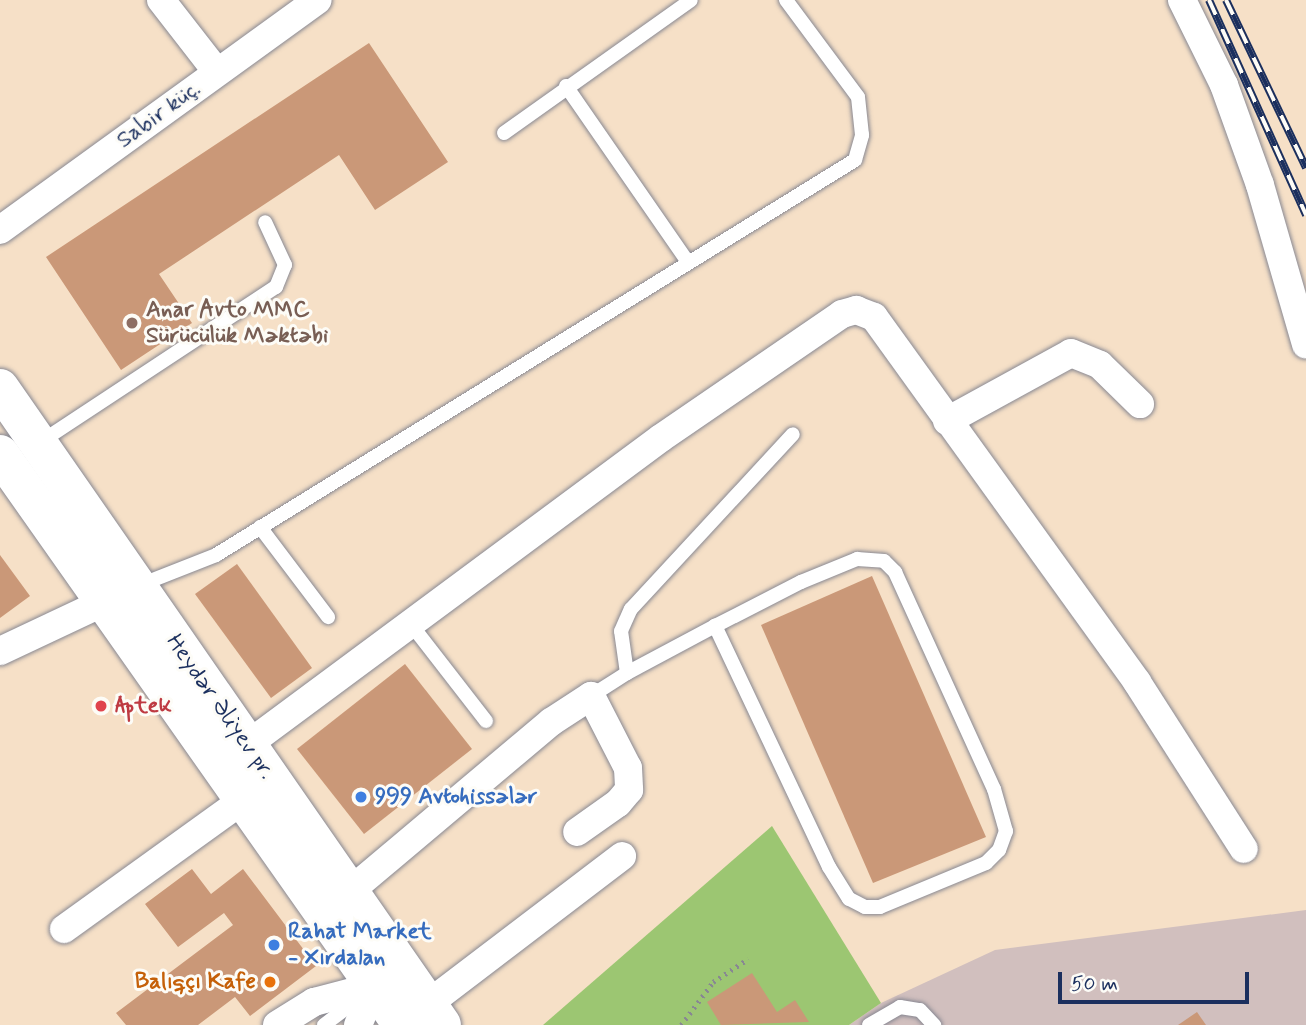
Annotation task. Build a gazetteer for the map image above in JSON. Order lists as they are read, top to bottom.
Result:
{
  "streets": {
    "main road": ["Heydər Əliyev pr."],
    "street": ["Sabir küç."]
  },
  "places": [
    "Anar Avto MMC Sürücülük Məktəbi",
    "Aptek",
    "999 Avtohissələr",
    "Rahat Market - Xırdalan",
    "Balıqçı Kafe"
  ],
  "scale_bar": "50 m"
}
